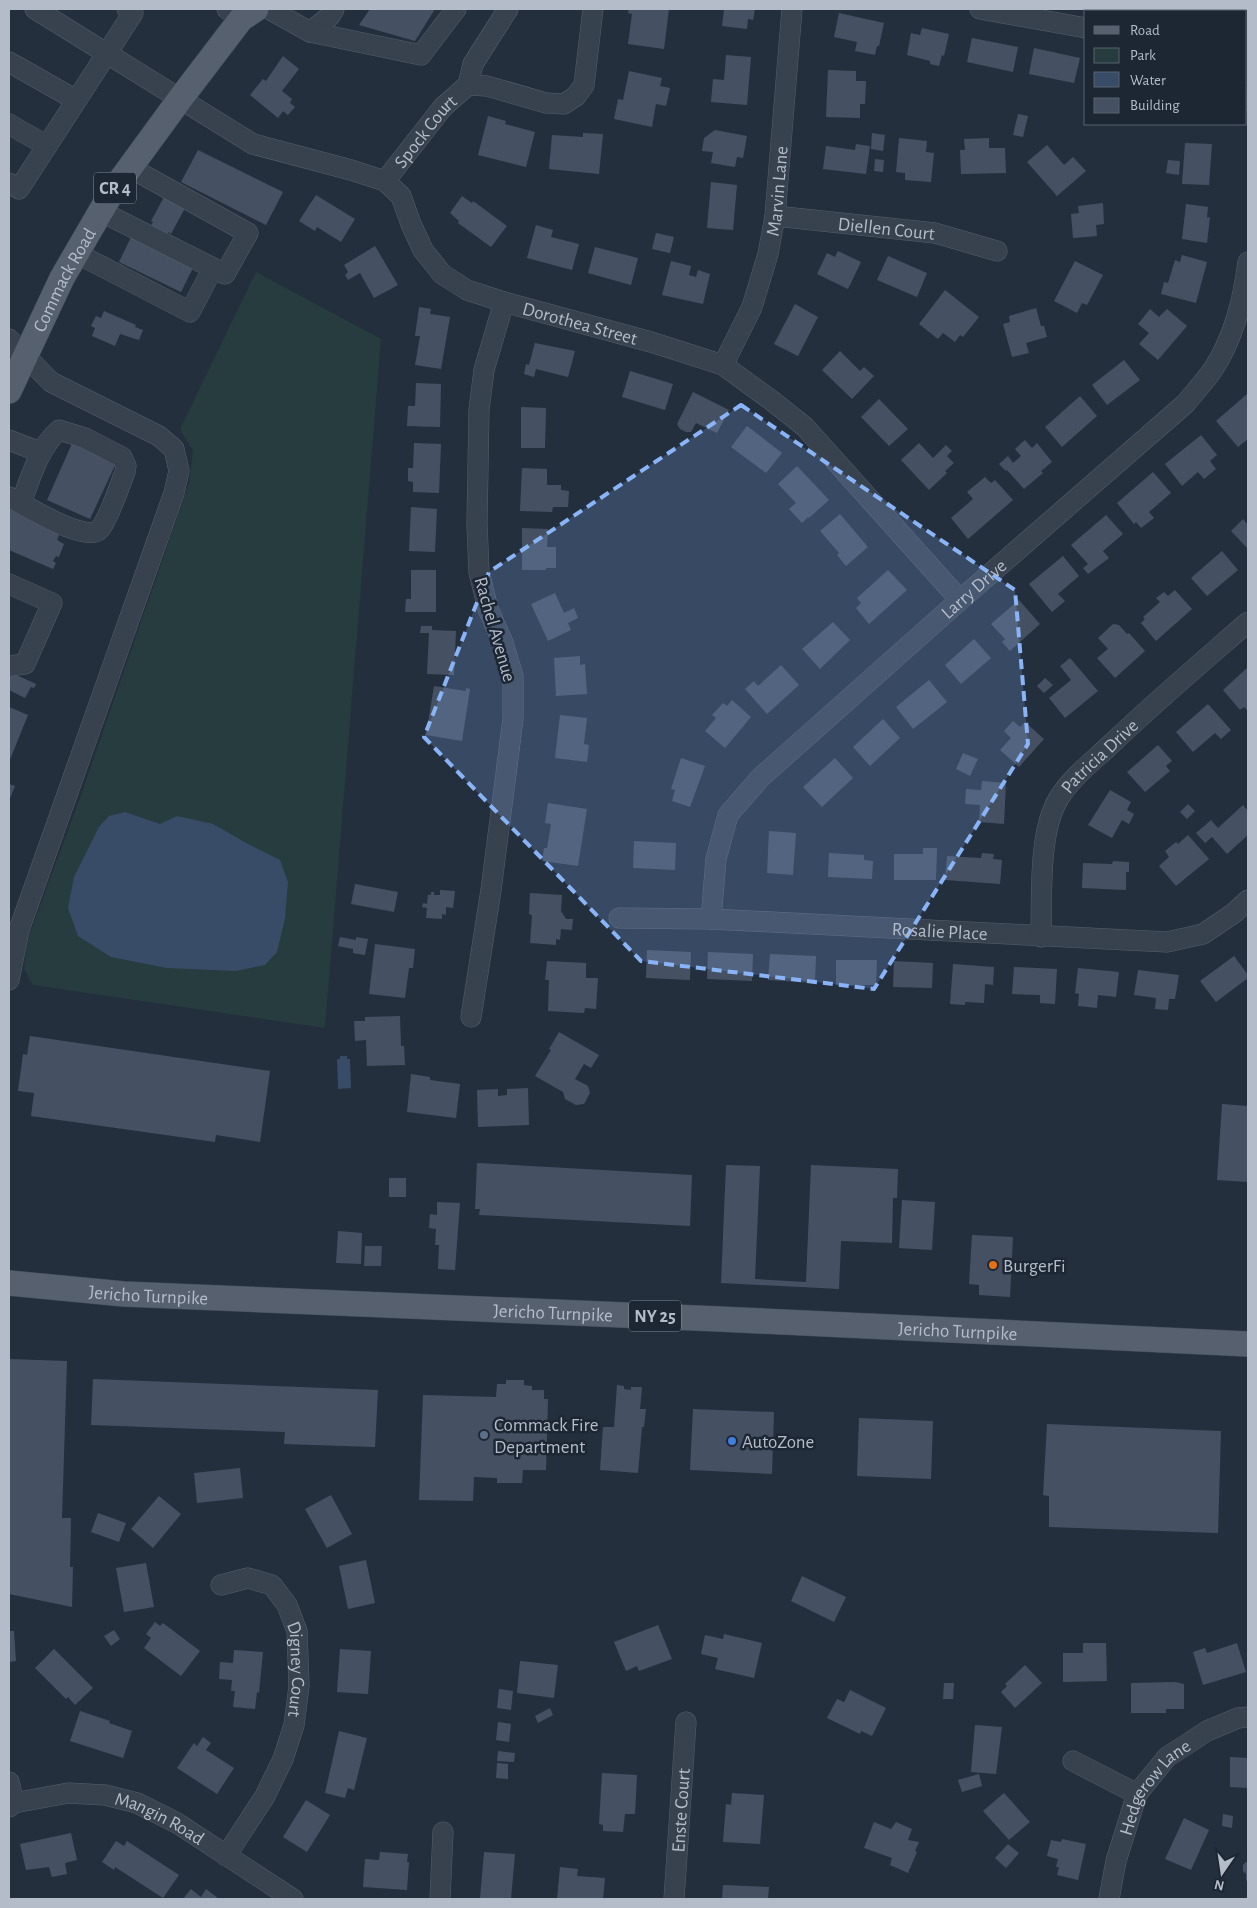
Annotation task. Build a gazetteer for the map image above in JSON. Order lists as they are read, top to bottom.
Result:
{
  "streets": {
    "main road": [
      "CR 4",
      "Commack Road",
      "Jericho Turnpike",
      "NY 25"
    ],
    "street": [
      "Spock Court",
      "Marvin Lane",
      "Diellen Court",
      "Dorothea Street",
      "Larry Drive",
      "Rachel Avenue",
      "Patricia Drive",
      "Rosalie Place",
      "Digney Court",
      "Hedgerow Lane",
      "Enste Court",
      "Mangin Road"
    ]
  },
  "crossings": [
    ["Spock Court", "Dorothea Street"],
    ["Marvin Lane", "Diellen Court"],
    ["Marvin Lane", "Dorothea Street"],
    ["Commack Road", "Dorothea Street"],
    ["Dorothea Street", "Larry Drive"],
    ["Dorothea Street", "Rachel Avenue"],
    ["Larry Drive", "Rosalie Place"],
    ["Patricia Drive", "Rosalie Place"],
    ["Digney Court", "Mangin Road"]
  ],
  "places": ["BurgerFi", "Commack Fire Department", "AutoZone"],
  "legend": [
    "Road",
    "Park",
    "Water",
    "Building"
  ],
  "north": "bottom"
}
